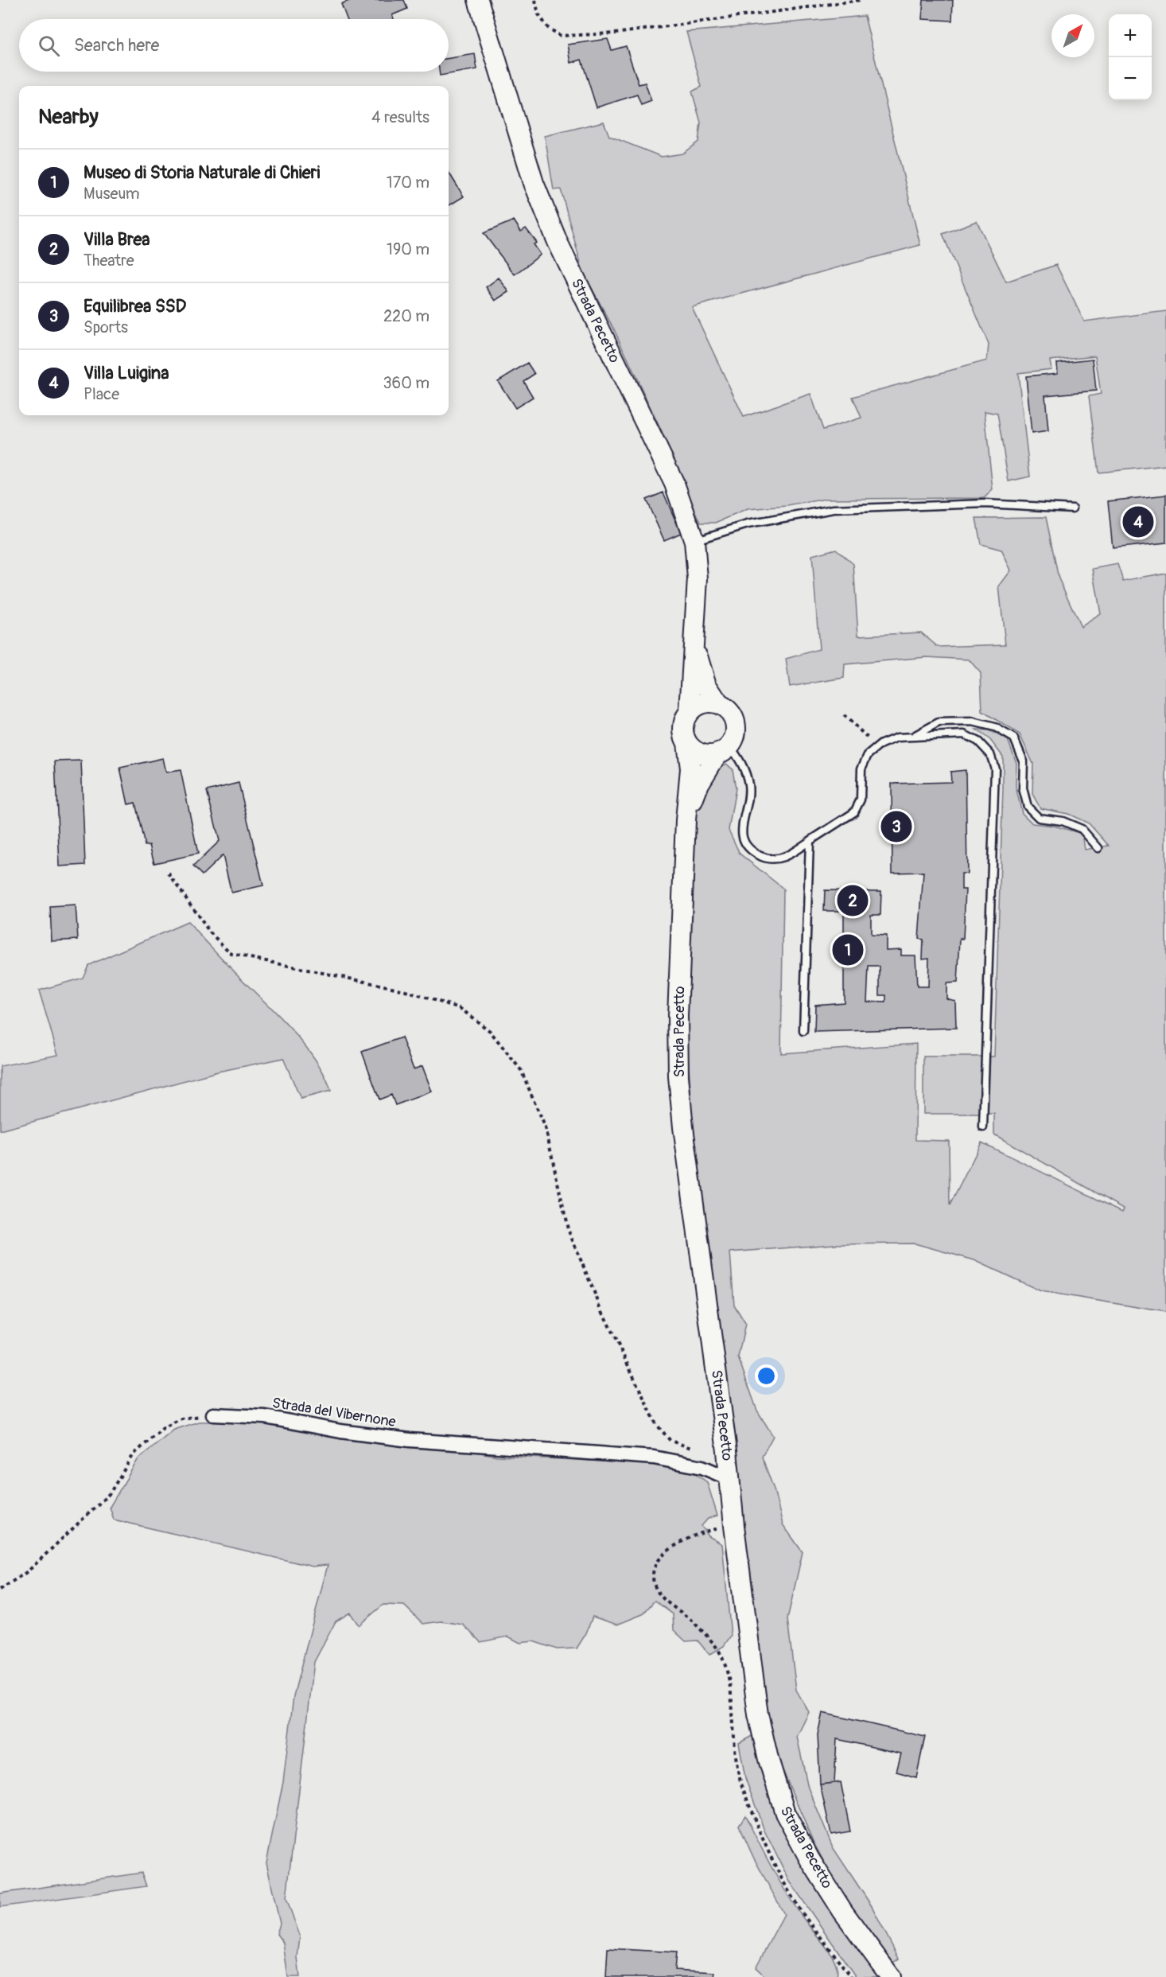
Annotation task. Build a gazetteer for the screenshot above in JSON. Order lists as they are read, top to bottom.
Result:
{
  "streets": {
    "main road": ["Strada Pecetto"],
    "street": ["Strada del Vibernone"]
  },
  "crossings": [
    ["Strada Pecetto", "Strada del Vibernone"]
  ],
  "north": "top right",
  "page": {
    "map_buttons": ["+", "−"],
    "search": "Search here",
    "heading": ["Nearby", "4 results"],
    "list": [
      {
        "mark": "1",
        "name": "Museo di Storia Naturale di Chieri",
        "note": "Museum",
        "value": "170 m"
      },
      {
        "mark": "2",
        "name": "Villa Brea",
        "note": "Theatre",
        "value": "190 m"
      },
      {
        "mark": "3",
        "name": "Equilibrea SSD",
        "note": "Sports",
        "value": "220 m"
      },
      {
        "mark": "4",
        "name": "Villa Luigina",
        "note": "Place",
        "value": "360 m"
      }
    ],
    "pins": [
      "4",
      "3",
      "2",
      "1"
    ]
  }
}
